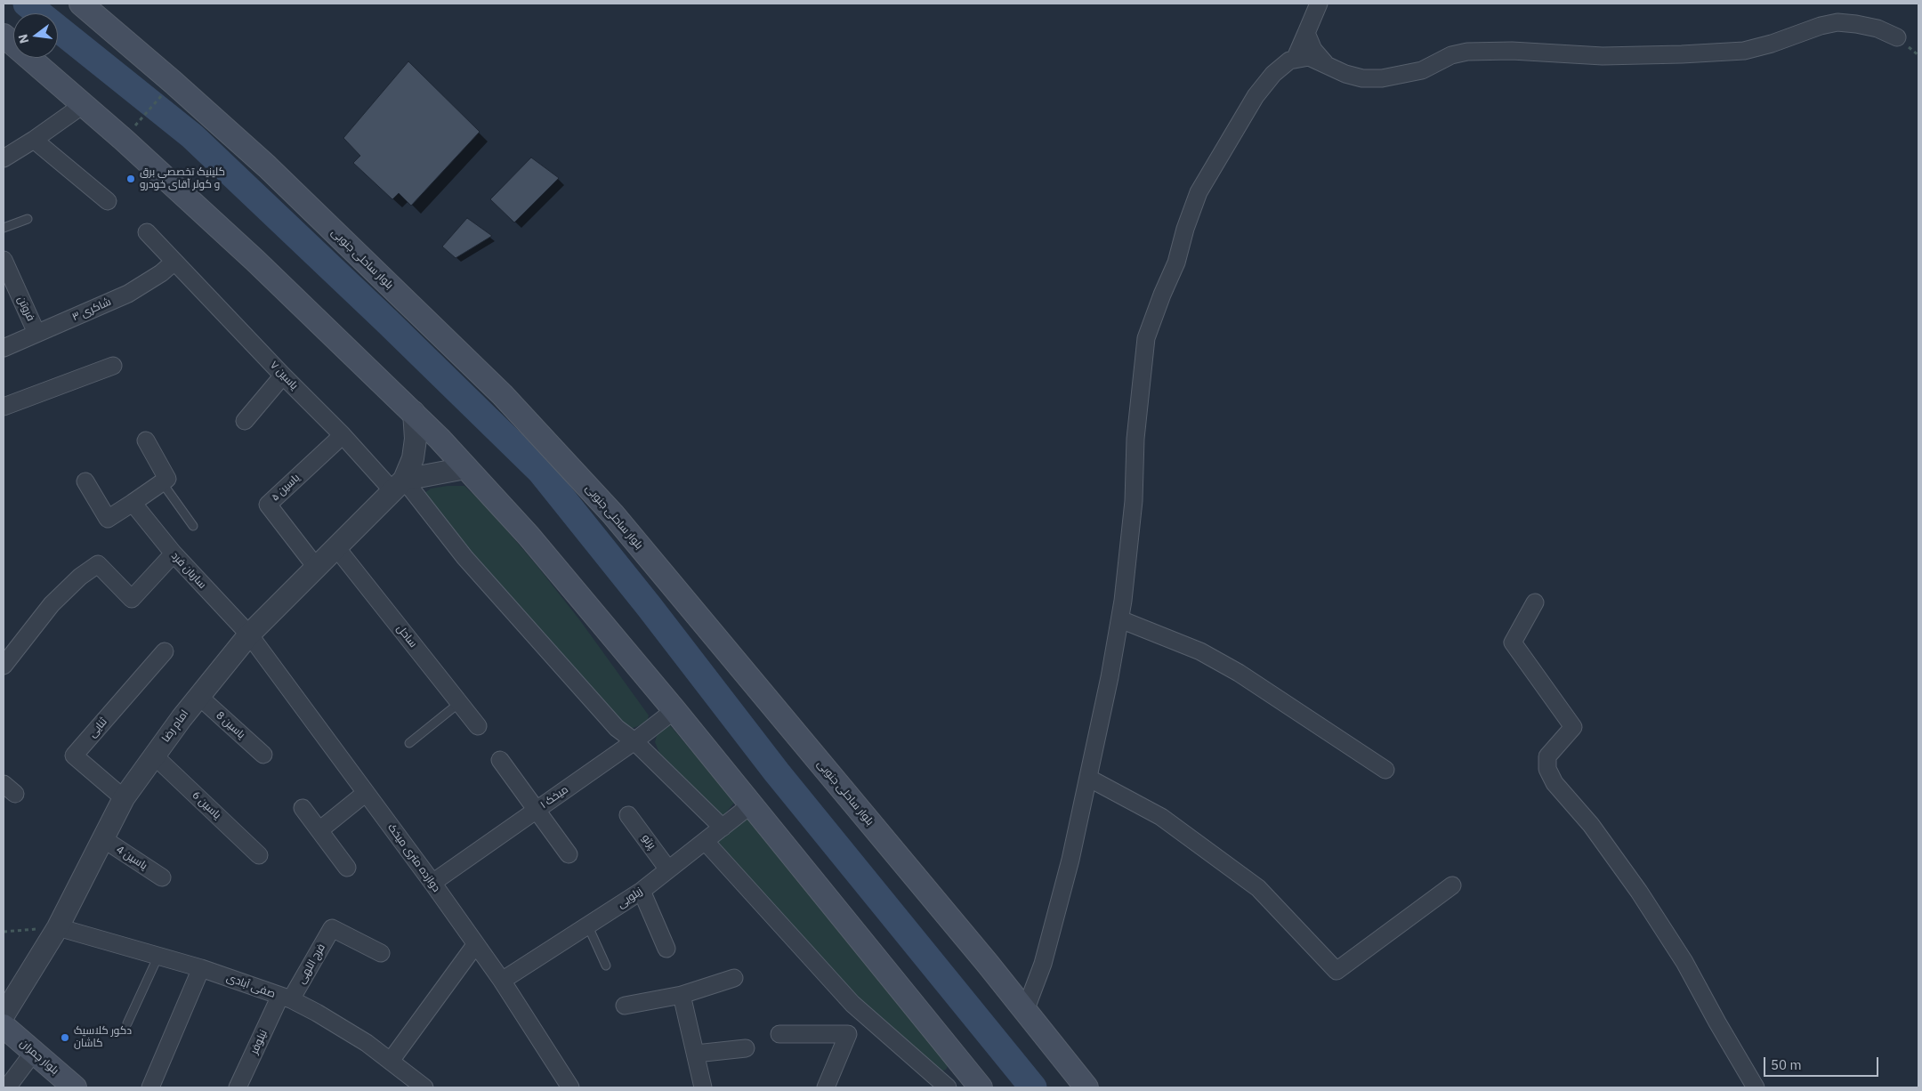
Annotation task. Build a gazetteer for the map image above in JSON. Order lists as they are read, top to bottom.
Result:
{
  "streets": {
    "main road": ["بلوار ساحلی جنوبی", "بلوار چمران"],
    "street": [
      "فروتن",
      "شاکری ۳",
      "یاسین ۷",
      "یاسین ۵",
      "ساربان فرد",
      "ساحل",
      "یاسین 8",
      "امام رضا",
      "ثنایی",
      "میخک ۱",
      "یاسین 6",
      "پرتو",
      "یاسین 4",
      "دوازده متری میخک",
      "زیلویی",
      "فرج اللهی",
      "صفی آبادی",
      "نیلوفر"
    ]
  },
  "crossings": [
    ["فروتن", "شاکری ۳"],
    ["شاکری ۳", "یاسین ۷"],
    ["یاسین ۷", "یاسین ۵"],
    ["یاسین ۷", "امام رضا"],
    ["یاسین ۷", "میخک ۱"],
    ["یاسین ۷", "زیلویی"],
    ["یاسین ۵", "امام رضا"],
    ["ساربان فرد", "امام رضا"],
    ["ساربان فرد", "دوازده متری میخک"],
    ["ساحل", "امام رضا"],
    ["یاسین 8", "امام رضا"],
    ["امام رضا", "ثنایی"],
    ["امام رضا", "یاسین 6"],
    ["امام رضا", "یاسین 4"],
    ["امام رضا", "دوازده متری میخک"],
    ["امام رضا", "صفی آبادی"],
    ["میخک ۱", "دوازده متری میخک"],
    ["پرتو", "زیلویی"],
    ["دوازده متری میخک", "زیلویی"],
    ["فرج اللهی", "صفی آبادی"],
    ["فرج اللهی", "نیلوفر"],
    ["صفی آبادی", "نیلوفر"]
  ],
  "places": ["کلینیک تخصصی برق و کولر آقای خودرو", "دکور کلاسیک کاشان"],
  "scale_bar": "50 m",
  "north": "left"
}
